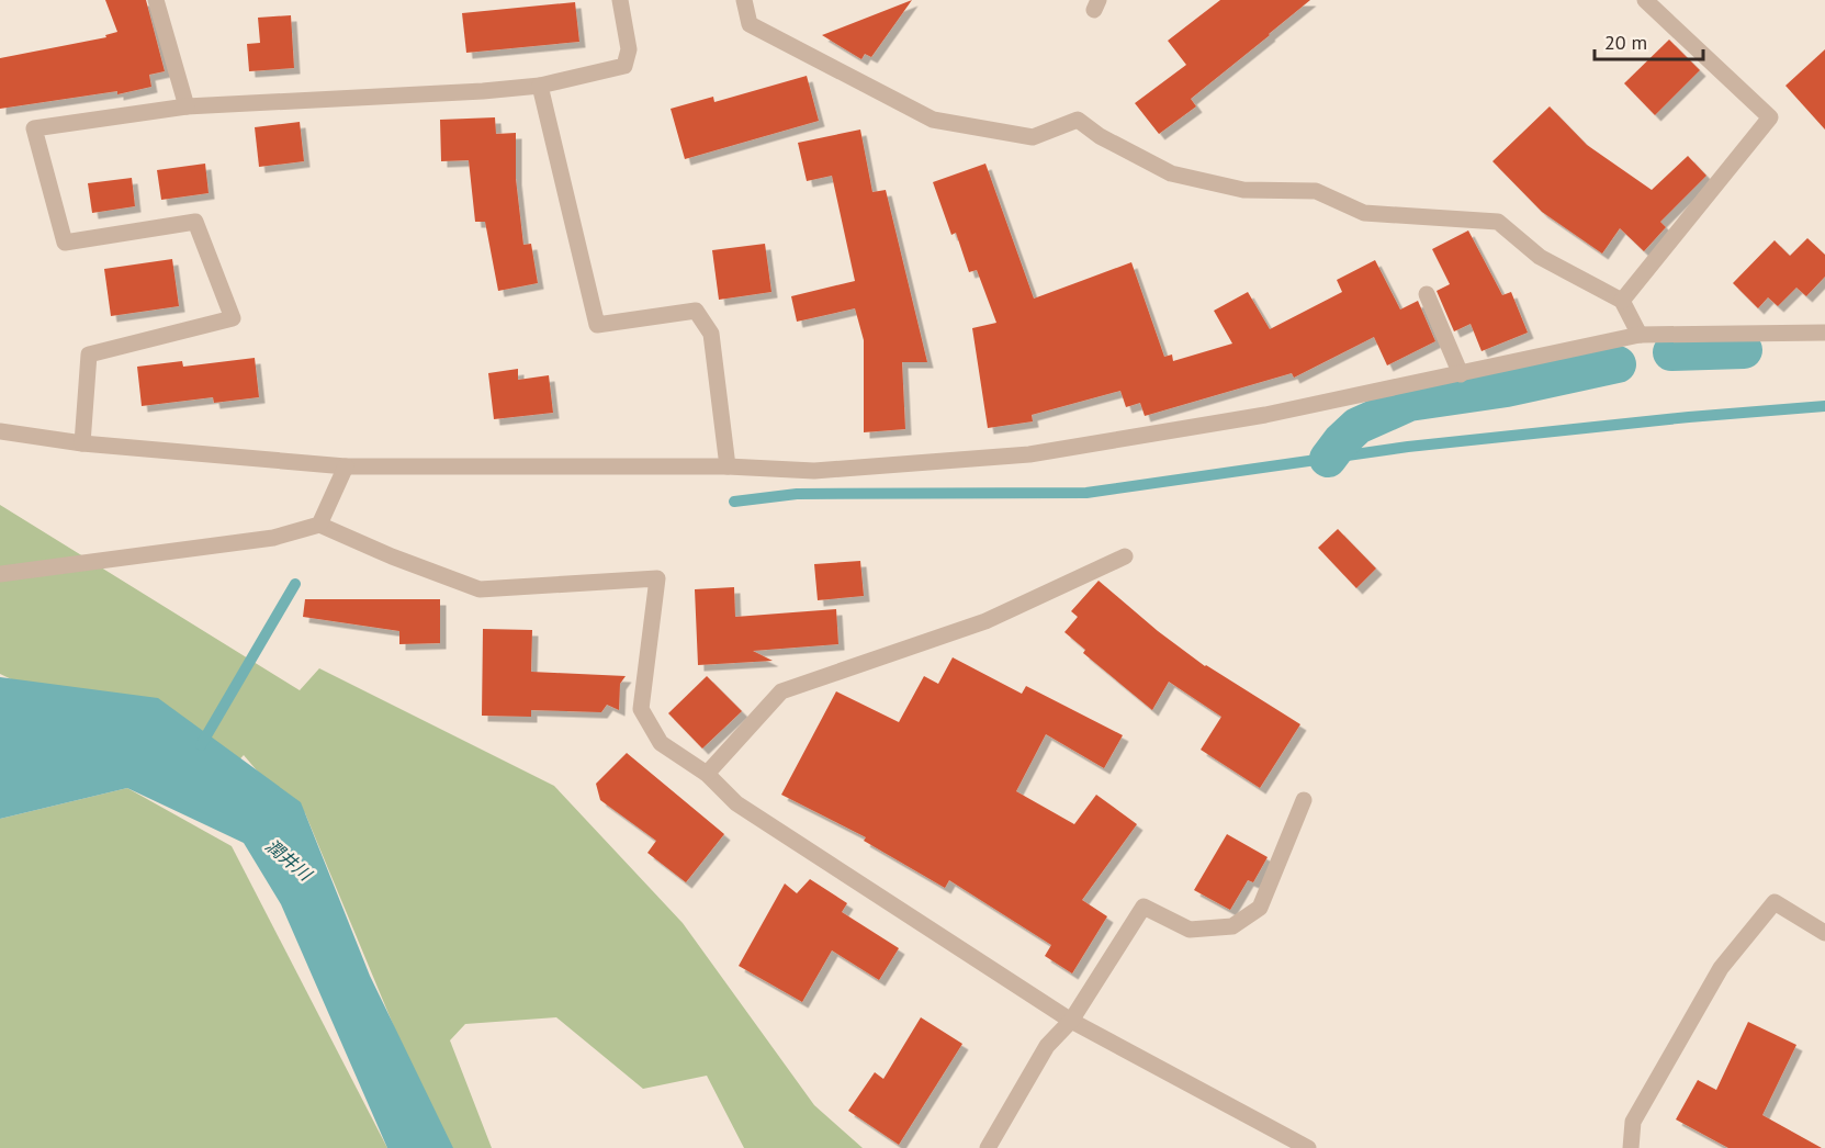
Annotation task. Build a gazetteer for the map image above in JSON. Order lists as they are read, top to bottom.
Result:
{
  "water": ["潤井川"],
  "scale_bar": "20 m"
}
